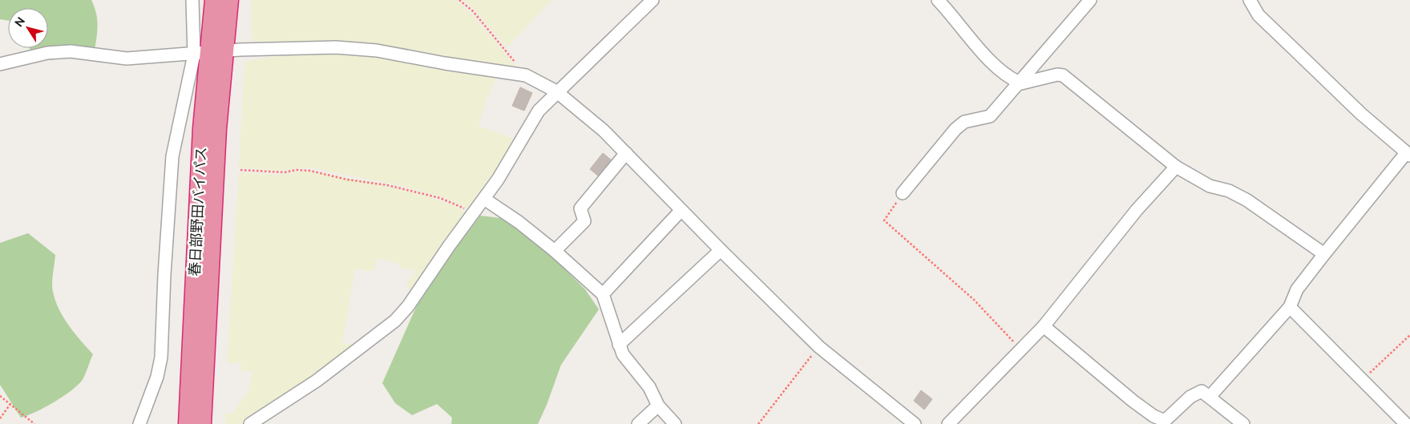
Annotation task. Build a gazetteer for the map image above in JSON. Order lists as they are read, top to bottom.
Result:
{
  "streets": {
    "highway": ["春日部野田バイパス"]
  },
  "north": "top left"
}
